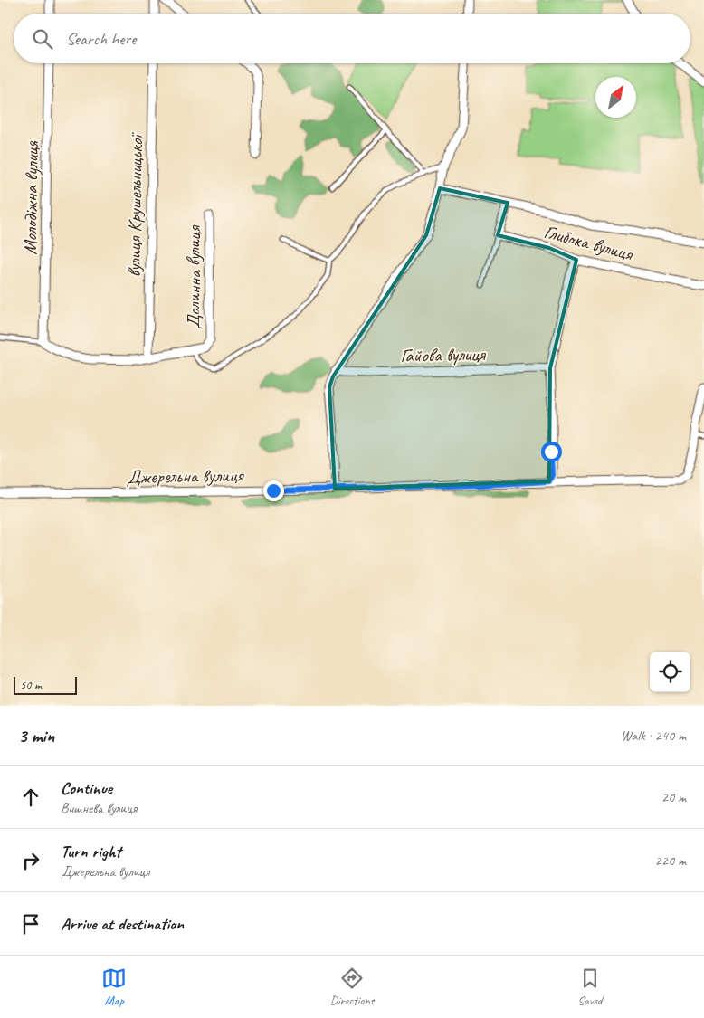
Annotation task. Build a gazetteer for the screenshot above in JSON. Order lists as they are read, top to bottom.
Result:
{
  "streets": {
    "street": [
      "Молодіжна вулиця",
      "вулиця Крушельницької",
      "Глибока вулиця",
      "Долинна вулиця",
      "Гайова вулиця",
      "Джерельна вулиця"
    ]
  },
  "scale_bar": "50 m",
  "north": "top right",
  "page": {
    "search": "Search here",
    "scale": "50 m",
    "heading": ["3 min", "Walk · 240 m"],
    "list": [
      ["Continue", "Вишнева вулиця", "20 m"],
      ["Turn right", "Джерельна вулиця", "220 m"],
      "Arrive at destination"
    ],
    "nav": ["Map", "Directions", "Saved"]
  }
}
